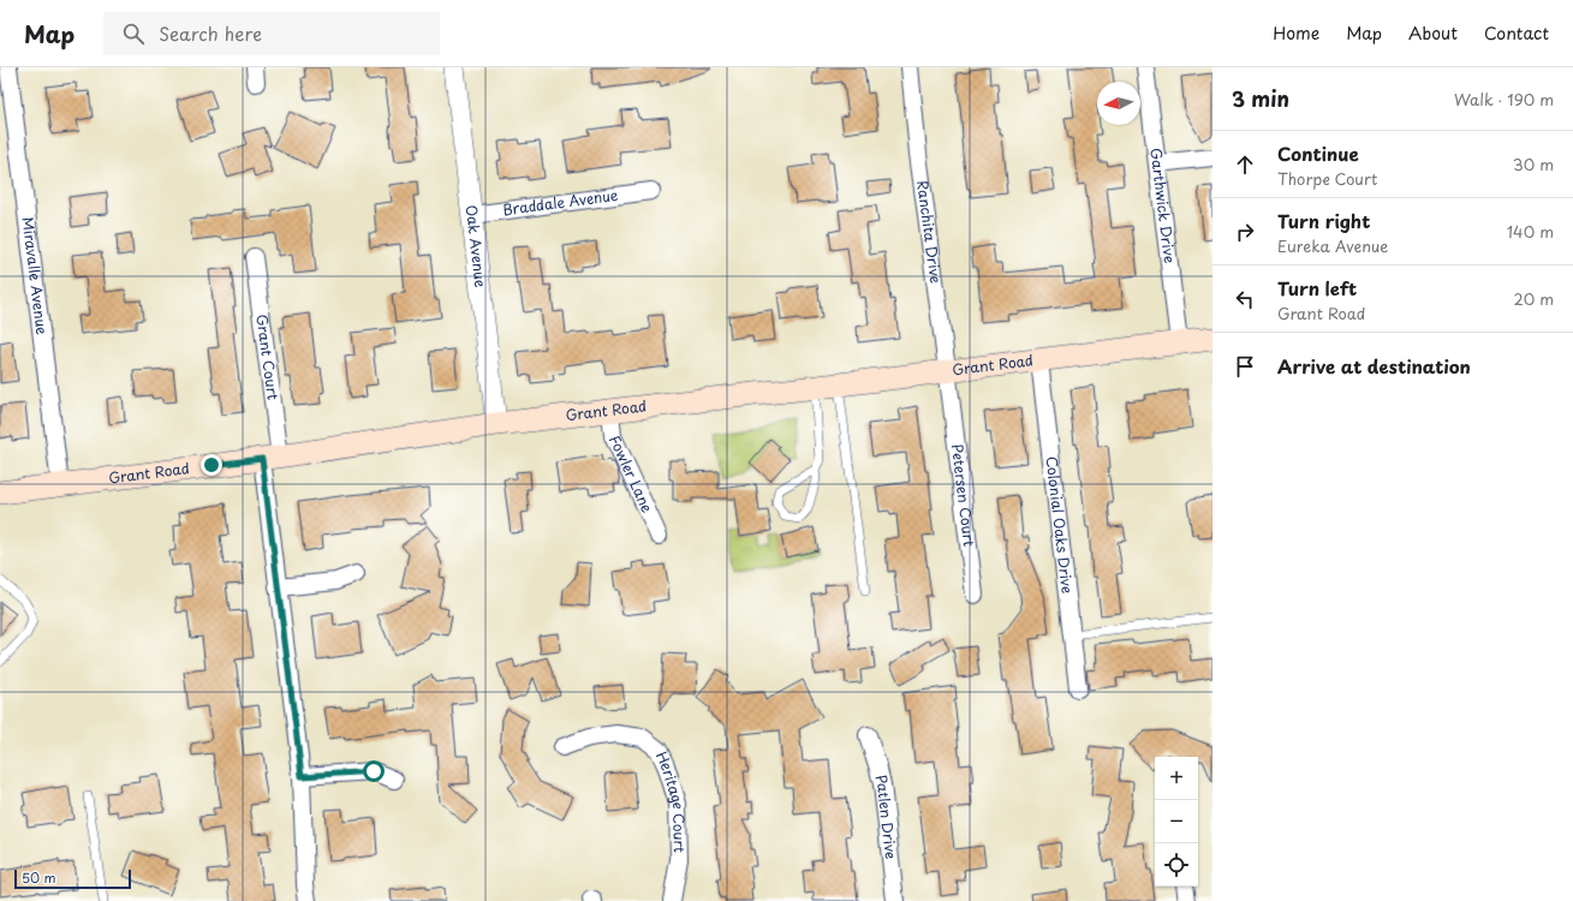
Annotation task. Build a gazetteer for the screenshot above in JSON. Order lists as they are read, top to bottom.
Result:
{
  "streets": {
    "main road": ["Grant Road"],
    "street": [
      "Braddale Avenue",
      "Garthwick Drive",
      "Ranchita Drive",
      "Oak Avenue",
      "Miravalle Avenue",
      "Grant Court",
      "Fowler Lane",
      "Petersen Court",
      "Colonial Oaks Drive",
      "Heritage Court",
      "Patlen Drive"
    ]
  },
  "crossings": [
    ["Braddale Avenue", "Oak Avenue"],
    ["Garthwick Drive", "Grant Road"],
    ["Ranchita Drive", "Grant Road"],
    ["Ranchita Drive", "Petersen Court"],
    ["Oak Avenue", "Grant Road"],
    ["Miravalle Avenue", "Grant Road"],
    ["Grant Court", "Grant Road"],
    ["Grant Road", "Fowler Lane"],
    ["Grant Road", "Colonial Oaks Drive"]
  ],
  "scale_bar": "50 m",
  "north": "left",
  "page": {
    "header": "Map",
    "search": "Search here",
    "nav": [
      "Home",
      "Map",
      "About",
      "Contact"
    ],
    "heading": ["3 min", "Walk · 190 m"],
    "list": [
      ["Continue", "Thorpe Court", "30 m"],
      ["Turn right", "Eureka Avenue", "140 m"],
      ["Turn left", "Grant Road", "20 m"],
      "Arrive at destination"
    ],
    "map_buttons": ["+", "−"],
    "scale": "50 m"
  }
}
